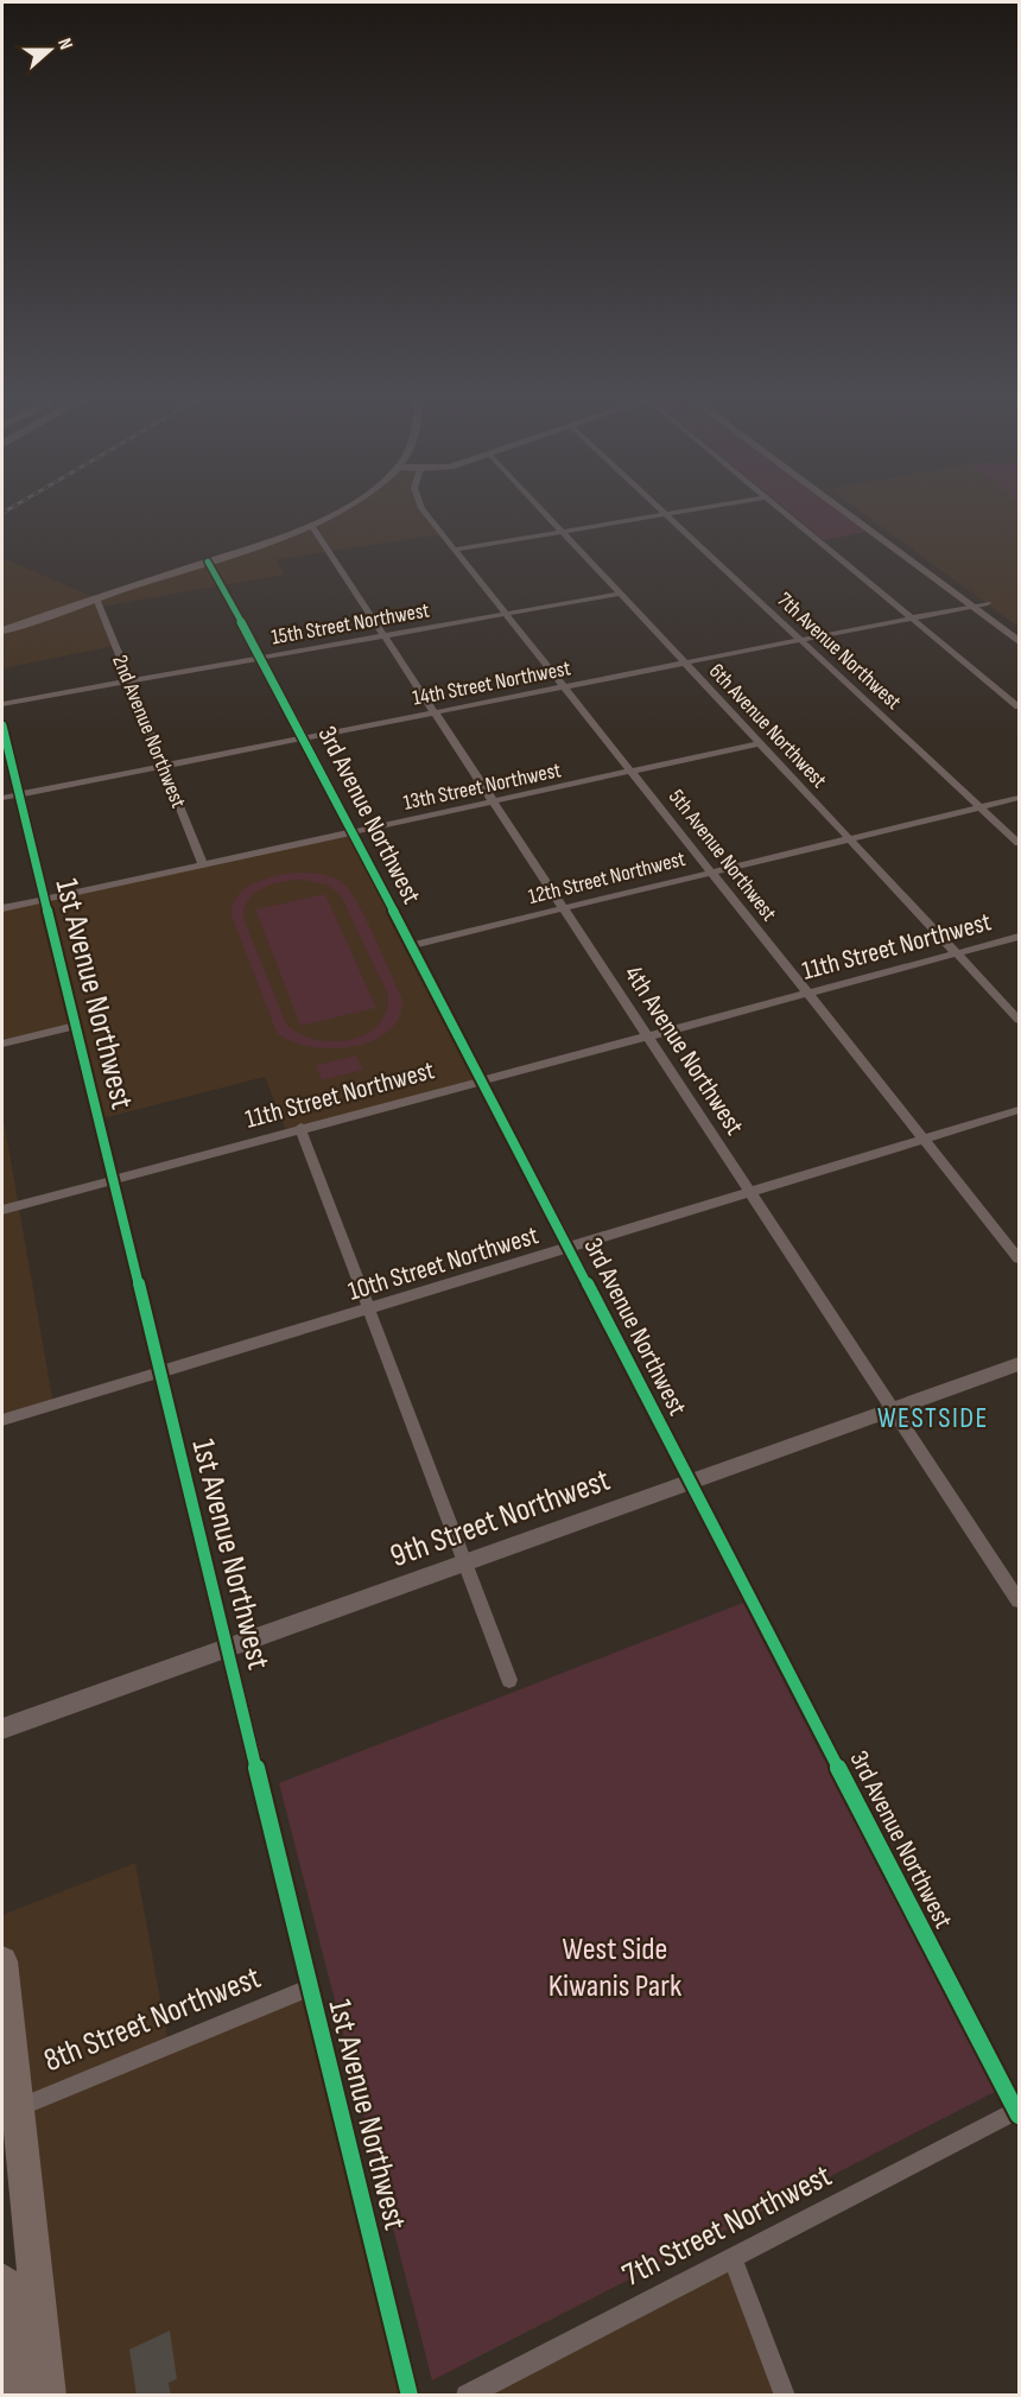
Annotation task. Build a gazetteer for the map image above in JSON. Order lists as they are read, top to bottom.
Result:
{
  "streets": {
    "street": [
      "15th Street Northwest",
      "7th Avenue Northwest",
      "14th Street Northwest",
      "6th Avenue Northwest",
      "2nd Avenue Northwest",
      "13th Street Northwest",
      "3rd Avenue Northwest",
      "5th Avenue Northwest",
      "12th Street Northwest",
      "11th Street Northwest",
      "1st Avenue Northwest",
      "4th Avenue Northwest",
      "10th Street Northwest",
      "9th Street Northwest",
      "8th Street Northwest",
      "7th Street Northwest"
    ]
  },
  "crossings": [
    ["15th Street Northwest", "6th Avenue Northwest"],
    ["15th Street Northwest", "2nd Avenue Northwest"],
    ["15th Street Northwest", "3rd Avenue Northwest"],
    ["15th Street Northwest", "5th Avenue Northwest"],
    ["15th Street Northwest", "4th Avenue Northwest"],
    ["7th Avenue Northwest", "14th Street Northwest"],
    ["7th Avenue Northwest", "12th Street Northwest"],
    ["14th Street Northwest", "6th Avenue Northwest"],
    ["14th Street Northwest", "2nd Avenue Northwest"],
    ["14th Street Northwest", "3rd Avenue Northwest"],
    ["14th Street Northwest", "5th Avenue Northwest"],
    ["14th Street Northwest", "1st Avenue Northwest"],
    ["14th Street Northwest", "4th Avenue Northwest"],
    ["6th Avenue Northwest", "13th Street Northwest"],
    ["6th Avenue Northwest", "12th Street Northwest"],
    ["6th Avenue Northwest", "11th Street Northwest"],
    ["2nd Avenue Northwest", "13th Street Northwest"],
    ["13th Street Northwest", "3rd Avenue Northwest"],
    ["13th Street Northwest", "5th Avenue Northwest"],
    ["13th Street Northwest", "1st Avenue Northwest"],
    ["13th Street Northwest", "4th Avenue Northwest"],
    ["3rd Avenue Northwest", "12th Street Northwest"],
    ["3rd Avenue Northwest", "11th Street Northwest"],
    ["3rd Avenue Northwest", "10th Street Northwest"],
    ["3rd Avenue Northwest", "9th Street Northwest"],
    ["3rd Avenue Northwest", "7th Street Northwest"],
    ["5th Avenue Northwest", "12th Street Northwest"],
    ["5th Avenue Northwest", "11th Street Northwest"],
    ["5th Avenue Northwest", "10th Street Northwest"],
    ["12th Street Northwest", "4th Avenue Northwest"],
    ["11th Street Northwest", "1st Avenue Northwest"],
    ["11th Street Northwest", "4th Avenue Northwest"],
    ["1st Avenue Northwest", "10th Street Northwest"],
    ["1st Avenue Northwest", "9th Street Northwest"],
    ["1st Avenue Northwest", "8th Street Northwest"],
    ["4th Avenue Northwest", "10th Street Northwest"],
    ["4th Avenue Northwest", "9th Street Northwest"]
  ],
  "districts": ["WESTSIDE"],
  "parks": ["West Side Kiwanis Park"],
  "north": "right"
}
